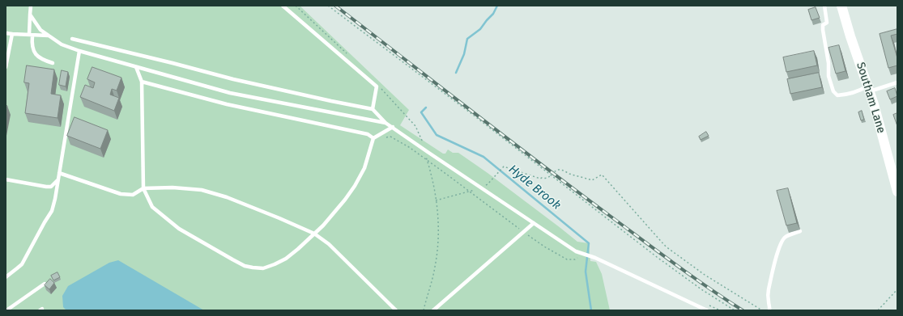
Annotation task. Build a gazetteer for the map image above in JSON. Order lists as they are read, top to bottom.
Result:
{
  "streets": {
    "street": ["Southam Lane"]
  },
  "water": ["Hyde Brook"]
}
